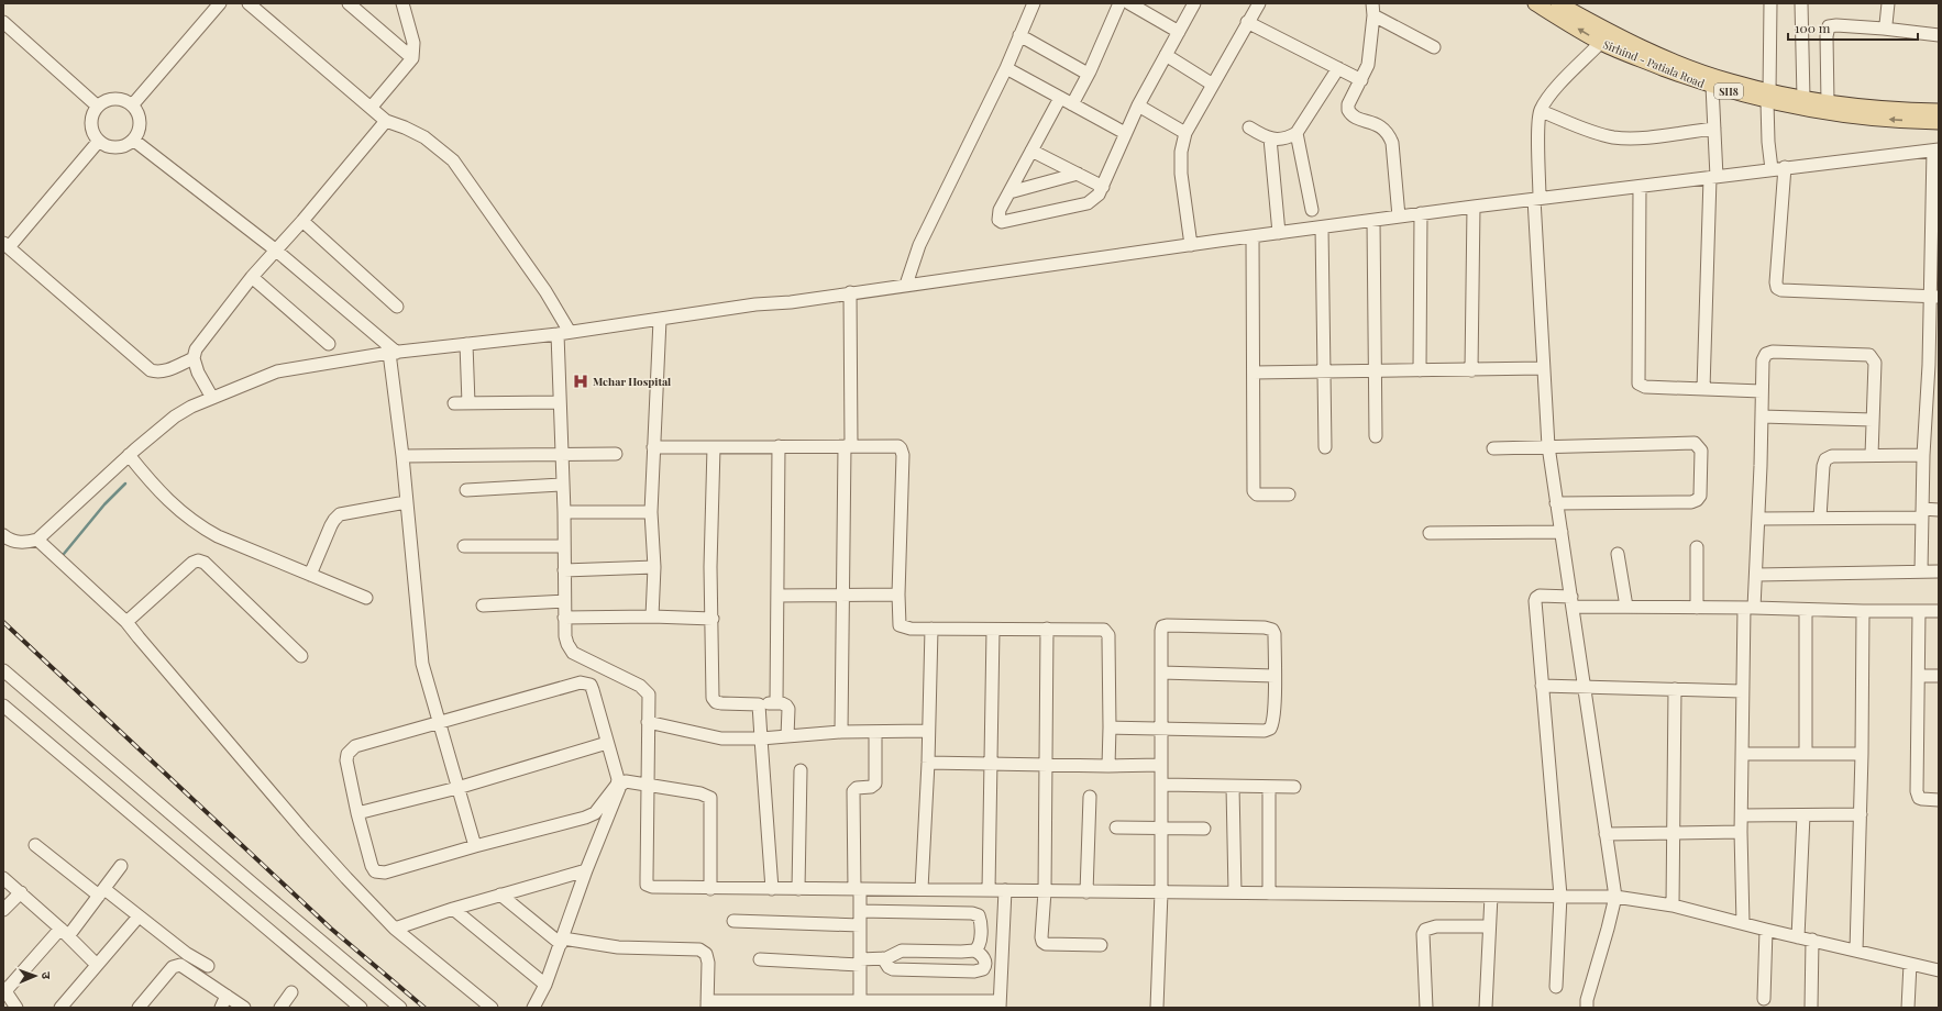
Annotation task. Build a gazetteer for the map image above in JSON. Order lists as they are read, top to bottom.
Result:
{
  "streets": {
    "main road": ["Sirhind - Patiala Road", "SH8"]
  },
  "places": {
    "hospital": ["Mehar Hospital"]
  },
  "scale_bar": "100 m",
  "north": "right"
}
